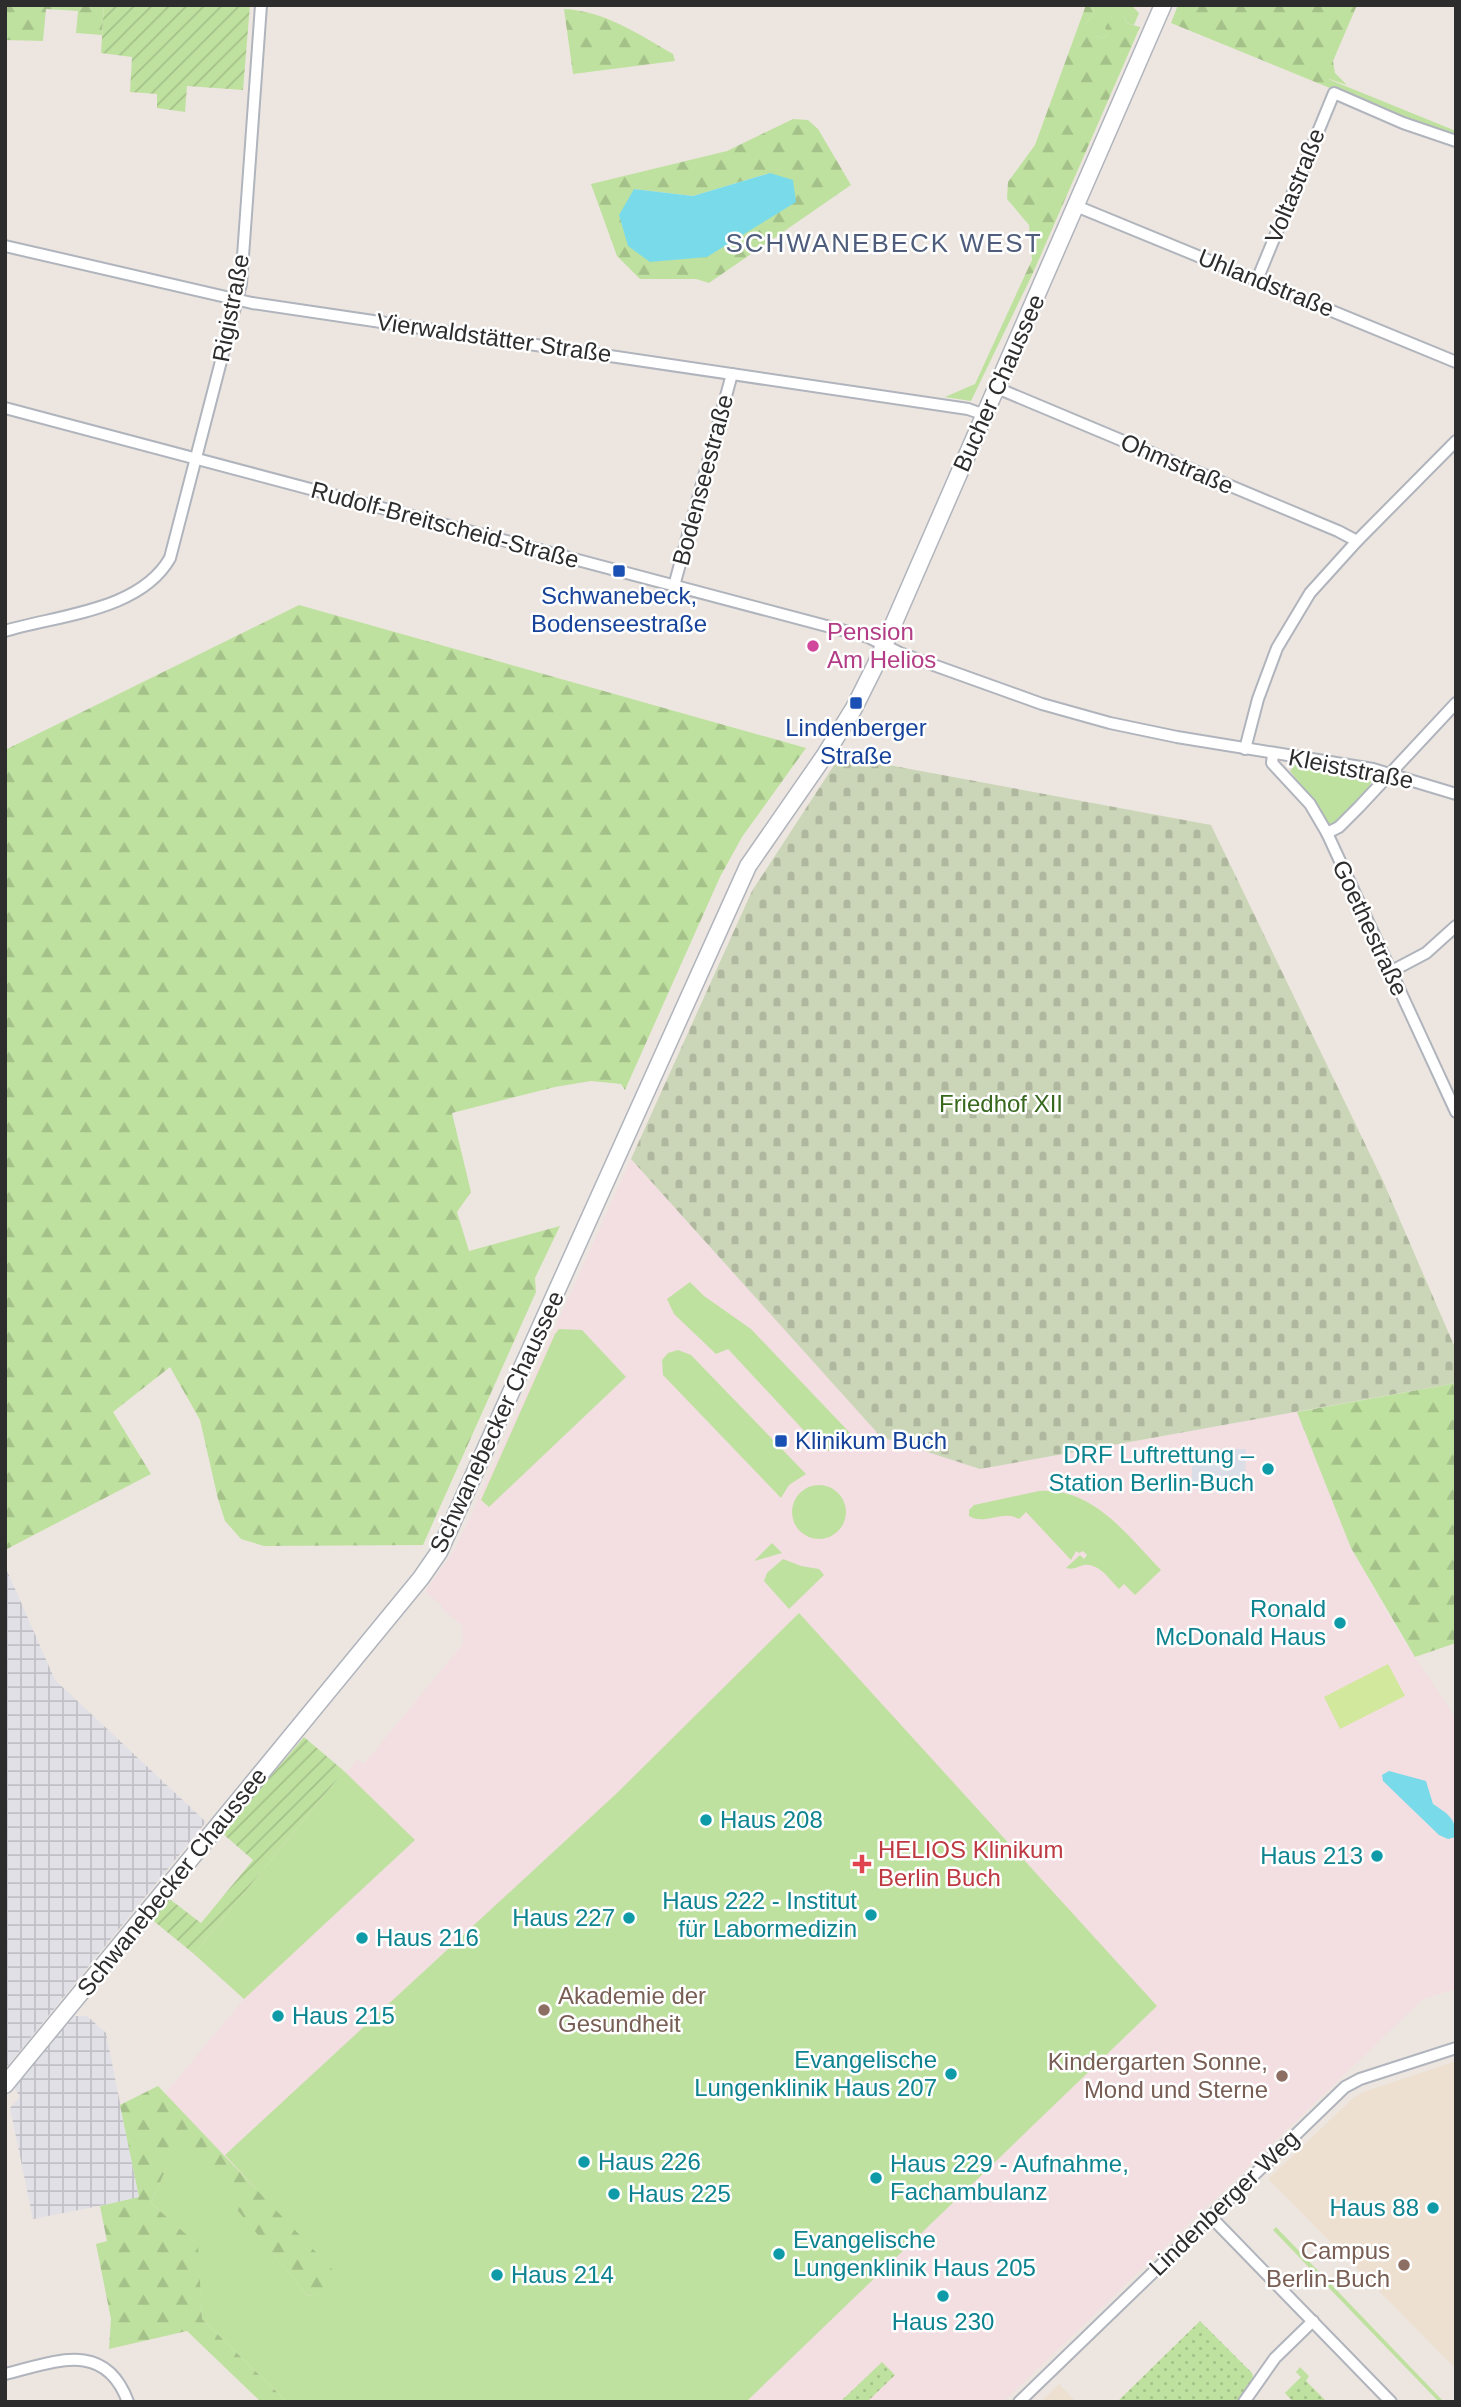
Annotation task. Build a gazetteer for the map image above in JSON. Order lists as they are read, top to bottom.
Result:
{
  "streets": {
    "main road": ["Bucher Chaussee", "Schwanebecker Chaussee"],
    "street": [
      "Voltastraße",
      "Uhlandstraße",
      "Rigistraße",
      "Vierwaldstätter Straße",
      "Ohmstraße",
      "Bodenseestraße",
      "Rudolf-Breitscheid-Straße",
      "Kleiststraße",
      "Goethestraße",
      "Lindenberger Weg"
    ]
  },
  "crossings": [
    ["Voltastraße", "Uhlandstraße"],
    ["Uhlandstraße", "Bucher Chaussee"],
    ["Rigistraße", "Vierwaldstätter Straße"],
    ["Rigistraße", "Rudolf-Breitscheid-Straße"],
    ["Vierwaldstätter Straße", "Bucher Chaussee"],
    ["Vierwaldstätter Straße", "Bodenseestraße"],
    ["Bucher Chaussee", "Ohmstraße"],
    ["Bucher Chaussee", "Rudolf-Breitscheid-Straße"],
    ["Bucher Chaussee", "Schwanebecker Chaussee"],
    ["Bodenseestraße", "Rudolf-Breitscheid-Straße"],
    ["Kleiststraße", "Goethestraße"]
  ],
  "districts": ["SCHWANEBECK WEST"],
  "parks": ["Friedhof XII"],
  "places": {
    "transit": ["Schwanebeck, Bodenseestraße", "Lindenberger Straße", "Klinikum Buch"],
    "other": [
      "Pension Am Helios",
      "DRF Luftrettung – Station Berlin-Buch",
      "Ronald McDonald Haus",
      "Haus 208",
      "Haus 213",
      "Haus 222 - Institut für Labormedizin",
      "Haus 227",
      "Haus 216",
      "Akademie der Gesundheit",
      "Haus 215",
      "Evangelische Lungenklinik Haus 207",
      "Kindergarten Sonne, Mond und Sterne",
      "Haus 226",
      "Haus 229 - Aufnahme, Fachambulanz",
      "Haus 225",
      "Haus 88",
      "Evangelische Lungenklinik Haus 205",
      "Campus Berlin-Buch",
      "Haus 214",
      "Haus 230"
    ],
    "health": ["HELIOS Klinikum Berlin Buch"]
  }
}
